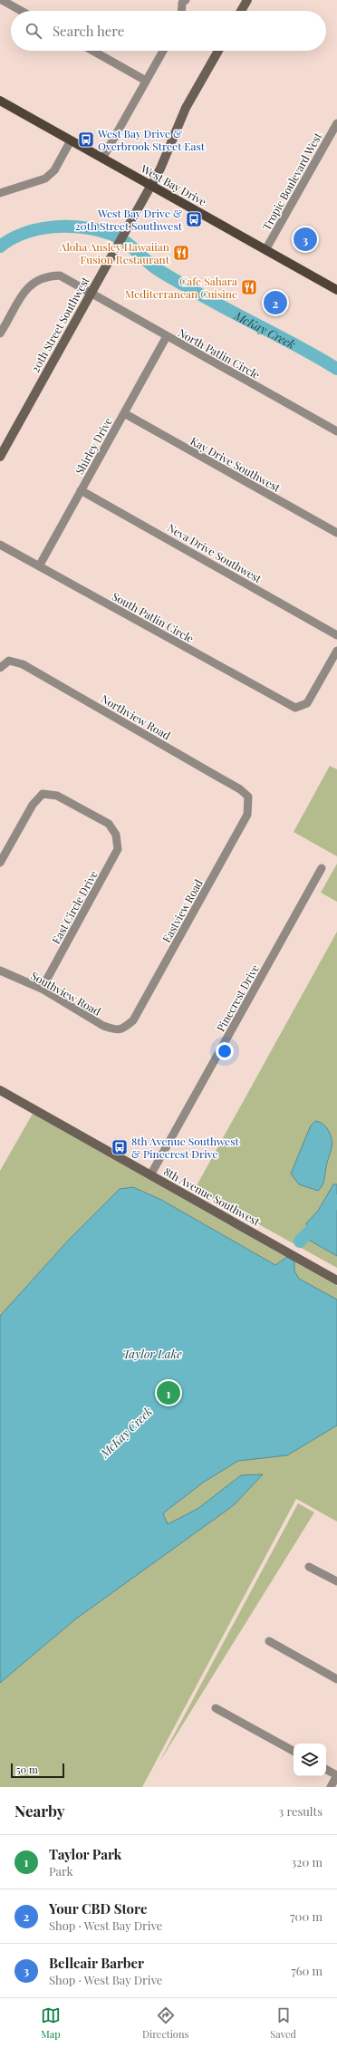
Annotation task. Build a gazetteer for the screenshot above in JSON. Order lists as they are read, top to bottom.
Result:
{
  "streets": {
    "main road": ["West Bay Drive"],
    "street": [
      "Tropic Boulevard West",
      "20th Street Southwest",
      "North Patlin Circle",
      "Shirley Drive",
      "Kay Drive Southwest",
      "Neva Drive Southwest",
      "South Patlin Circle",
      "Northview Road",
      "East Circle Drive",
      "Eastview Road",
      "Southview Road",
      "Pinecrest Drive",
      "8th Avenue Southwest"
    ]
  },
  "crossings": [
    ["Tropic Boulevard West", "West Bay Drive"],
    ["West Bay Drive", "20th Street Southwest"],
    ["20th Street Southwest", "North Patlin Circle"],
    ["North Patlin Circle", "Shirley Drive"],
    ["Shirley Drive", "Kay Drive Southwest"],
    ["Shirley Drive", "Neva Drive Southwest"],
    ["Shirley Drive", "South Patlin Circle"],
    ["Northview Road", "Eastview Road"],
    ["East Circle Drive", "Southview Road"],
    ["Eastview Road", "Southview Road"],
    ["Pinecrest Drive", "8th Avenue Southwest"]
  ],
  "water": ["McKay Creek", "Taylor Lake"],
  "places": {
    "bus stop": ["West Bay Drive & Overbrook Street East", "West Bay Drive & 20th Street Southwest", "8th Avenue Southwest & Pinecrest Drive"],
    "restaurant": ["Aloha Ansley Hawaiian Fusion Restaurant", "Cafe Sahara Mediterranean Cuisine"]
  },
  "scale_bar": "50 m",
  "page": {
    "search": "Search here",
    "pins": ["3", "2", "1"],
    "scale": "50 m",
    "heading": ["Nearby", "3 results"],
    "list": [
      {
        "mark": "1",
        "name": "Taylor Park",
        "note": "Park",
        "value": "320 m"
      },
      {
        "mark": "2",
        "name": "Your CBD Store",
        "note": "Shop · West Bay Drive",
        "value": "700 m"
      },
      {
        "mark": "3",
        "name": "Belleair Barber",
        "note": "Shop · West Bay Drive",
        "value": "760 m"
      }
    ],
    "nav": ["Map", "Directions", "Saved"]
  }
}
